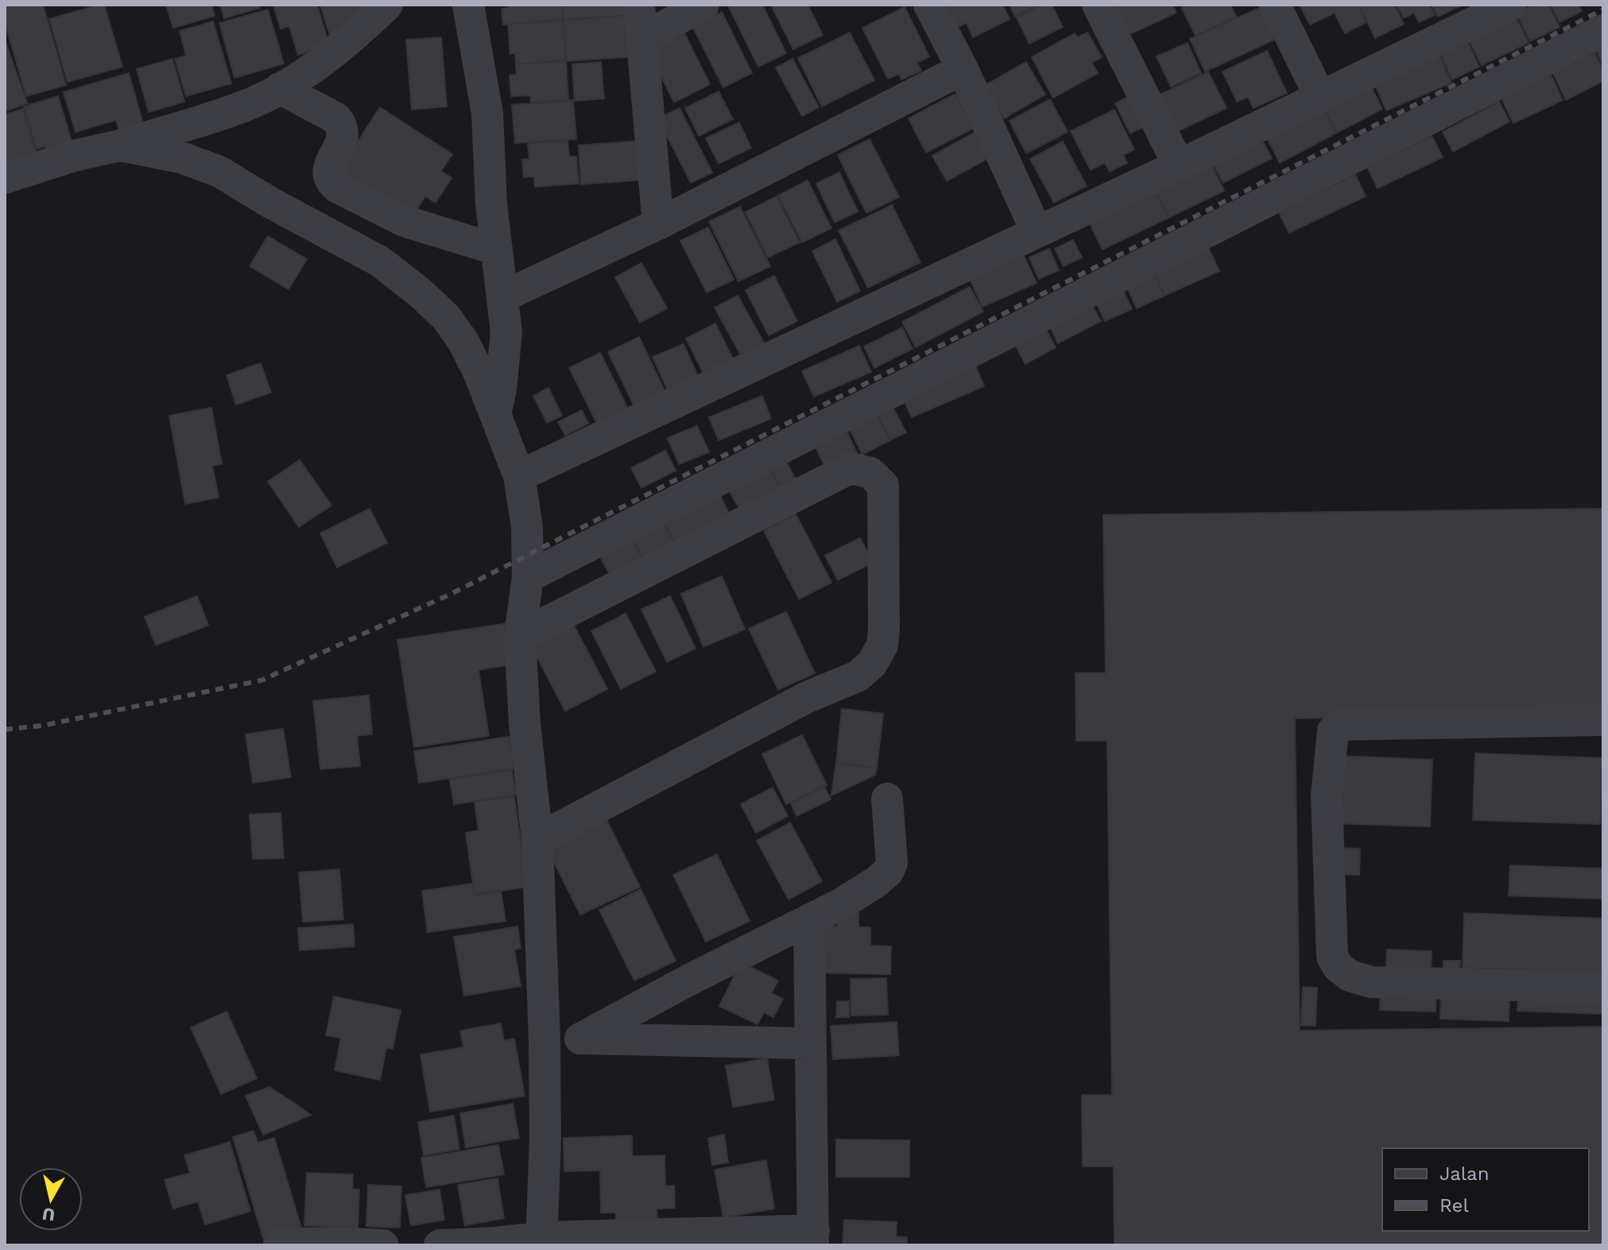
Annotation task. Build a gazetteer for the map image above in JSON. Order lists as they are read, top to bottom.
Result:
{
  "legend": ["Jalan", "Rel"],
  "north": "bottom"
}
